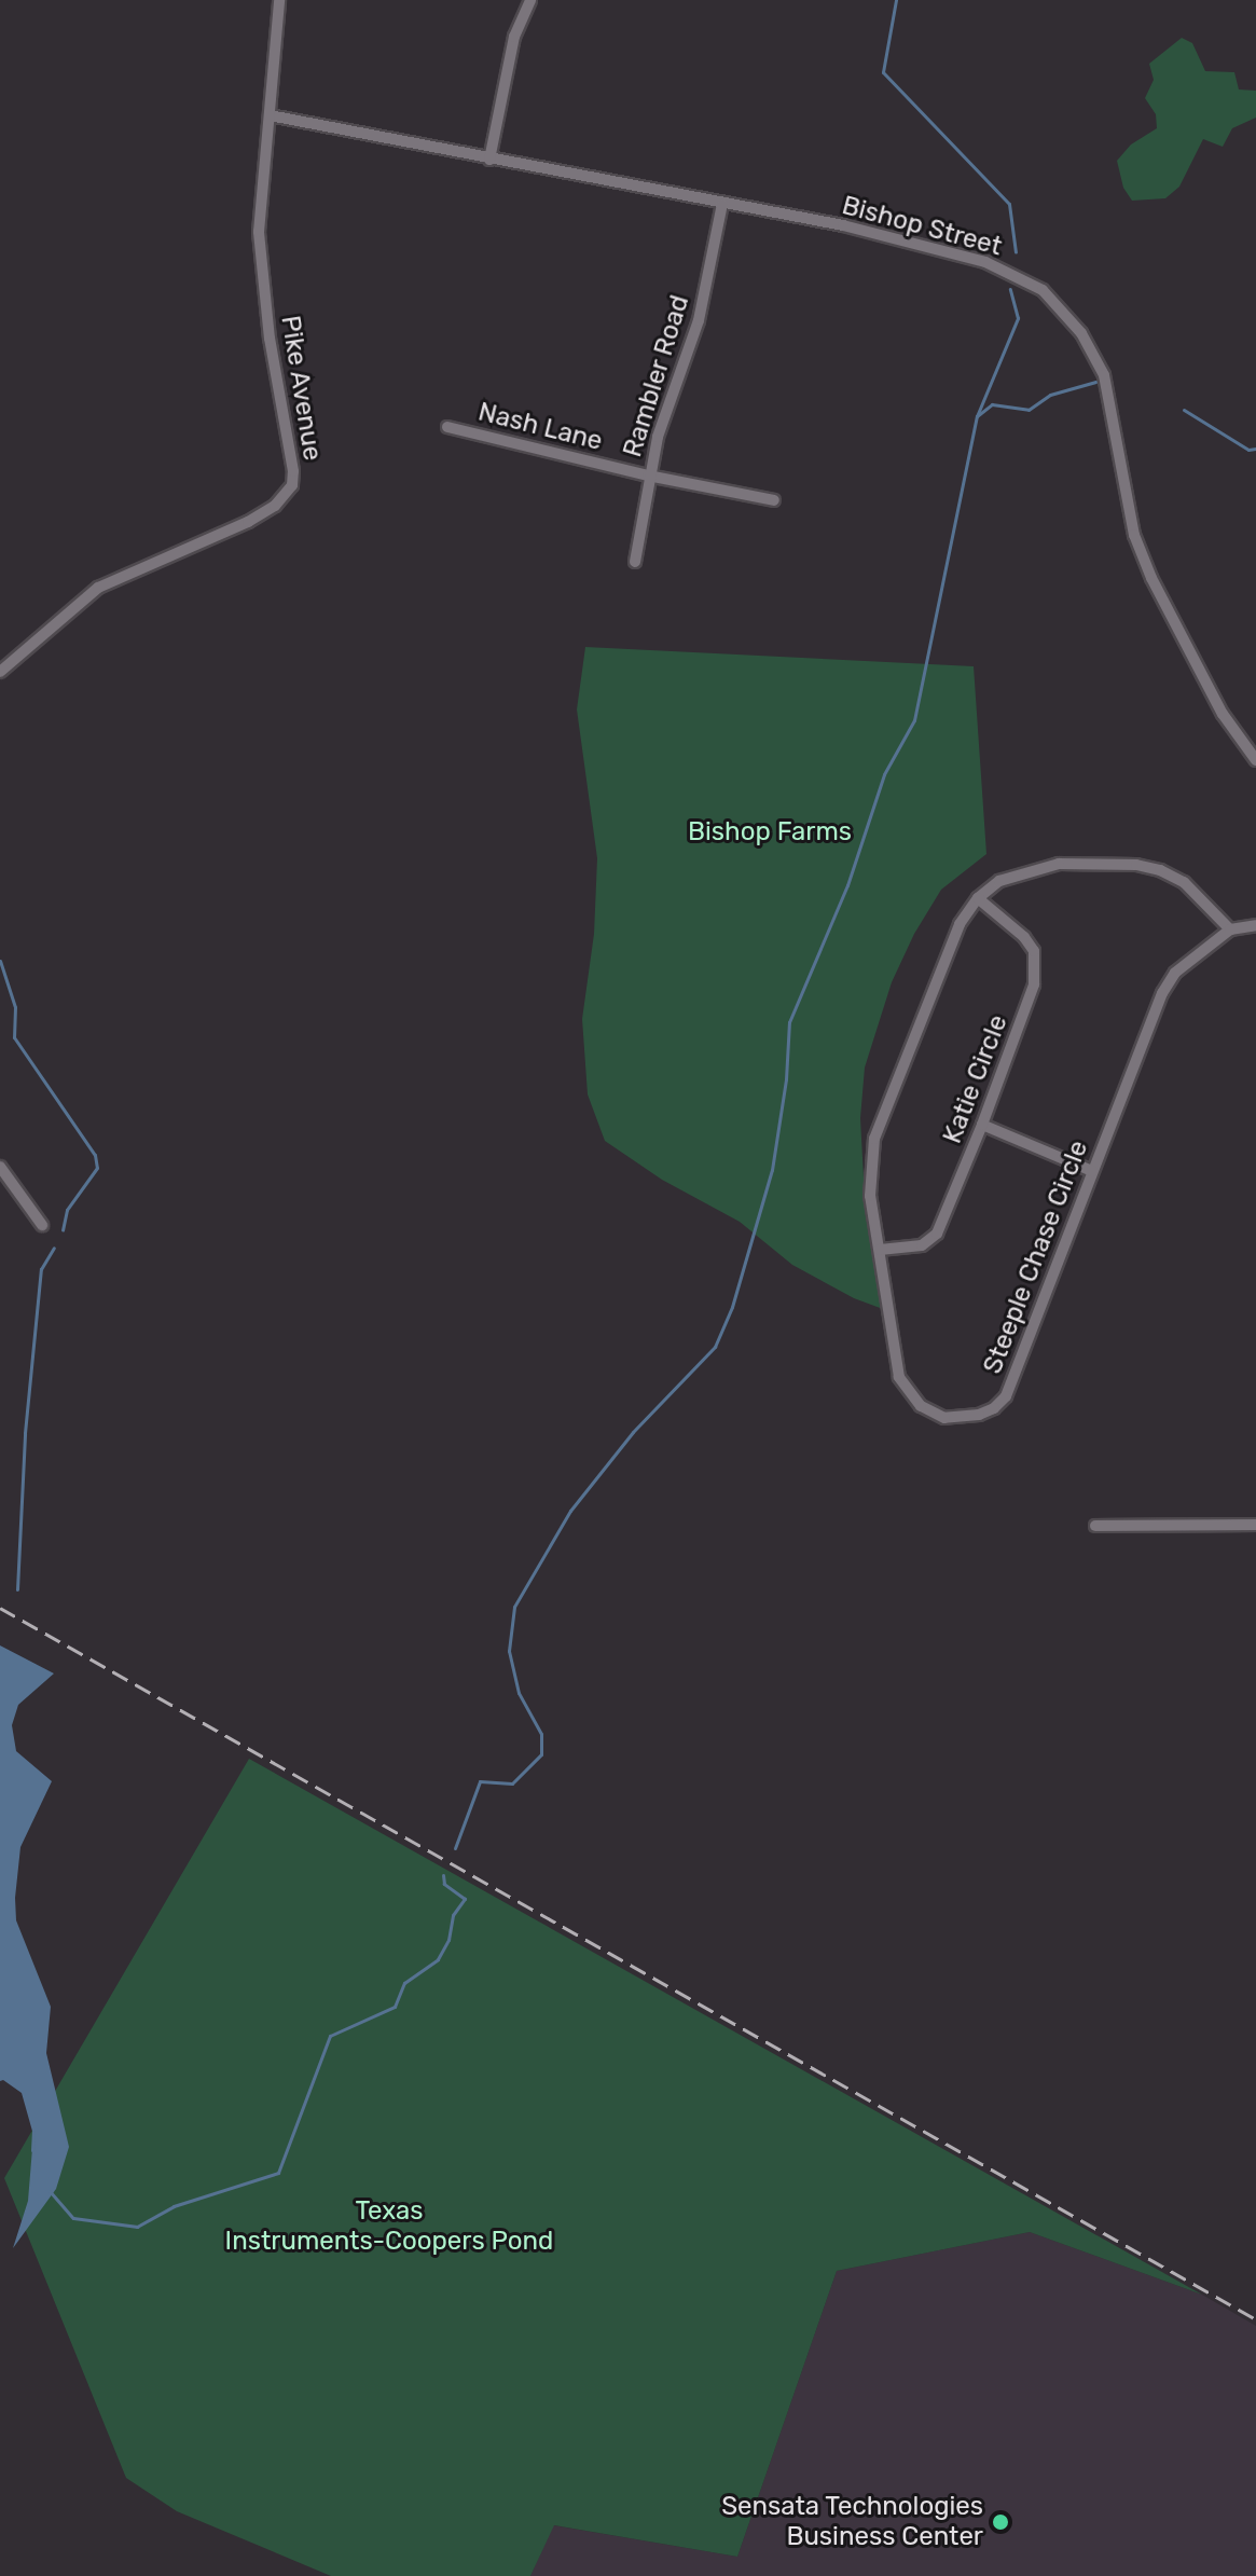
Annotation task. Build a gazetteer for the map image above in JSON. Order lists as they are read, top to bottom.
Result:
{
  "streets": {
    "street": [
      "Bishop Street",
      "Rambler Road",
      "Pike Avenue",
      "Nash Lane",
      "Katie Circle",
      "Steeple Chase Circle"
    ]
  },
  "crossings": [
    ["Bishop Street", "Rambler Road"],
    ["Bishop Street", "Pike Avenue"],
    ["Rambler Road", "Nash Lane"],
    ["Katie Circle", "Steeple Chase Circle"]
  ],
  "parks": ["Bishop Farms", "Texas Instruments-Coopers Pond"],
  "places": ["Sensata Technologies Business Center"]
}
